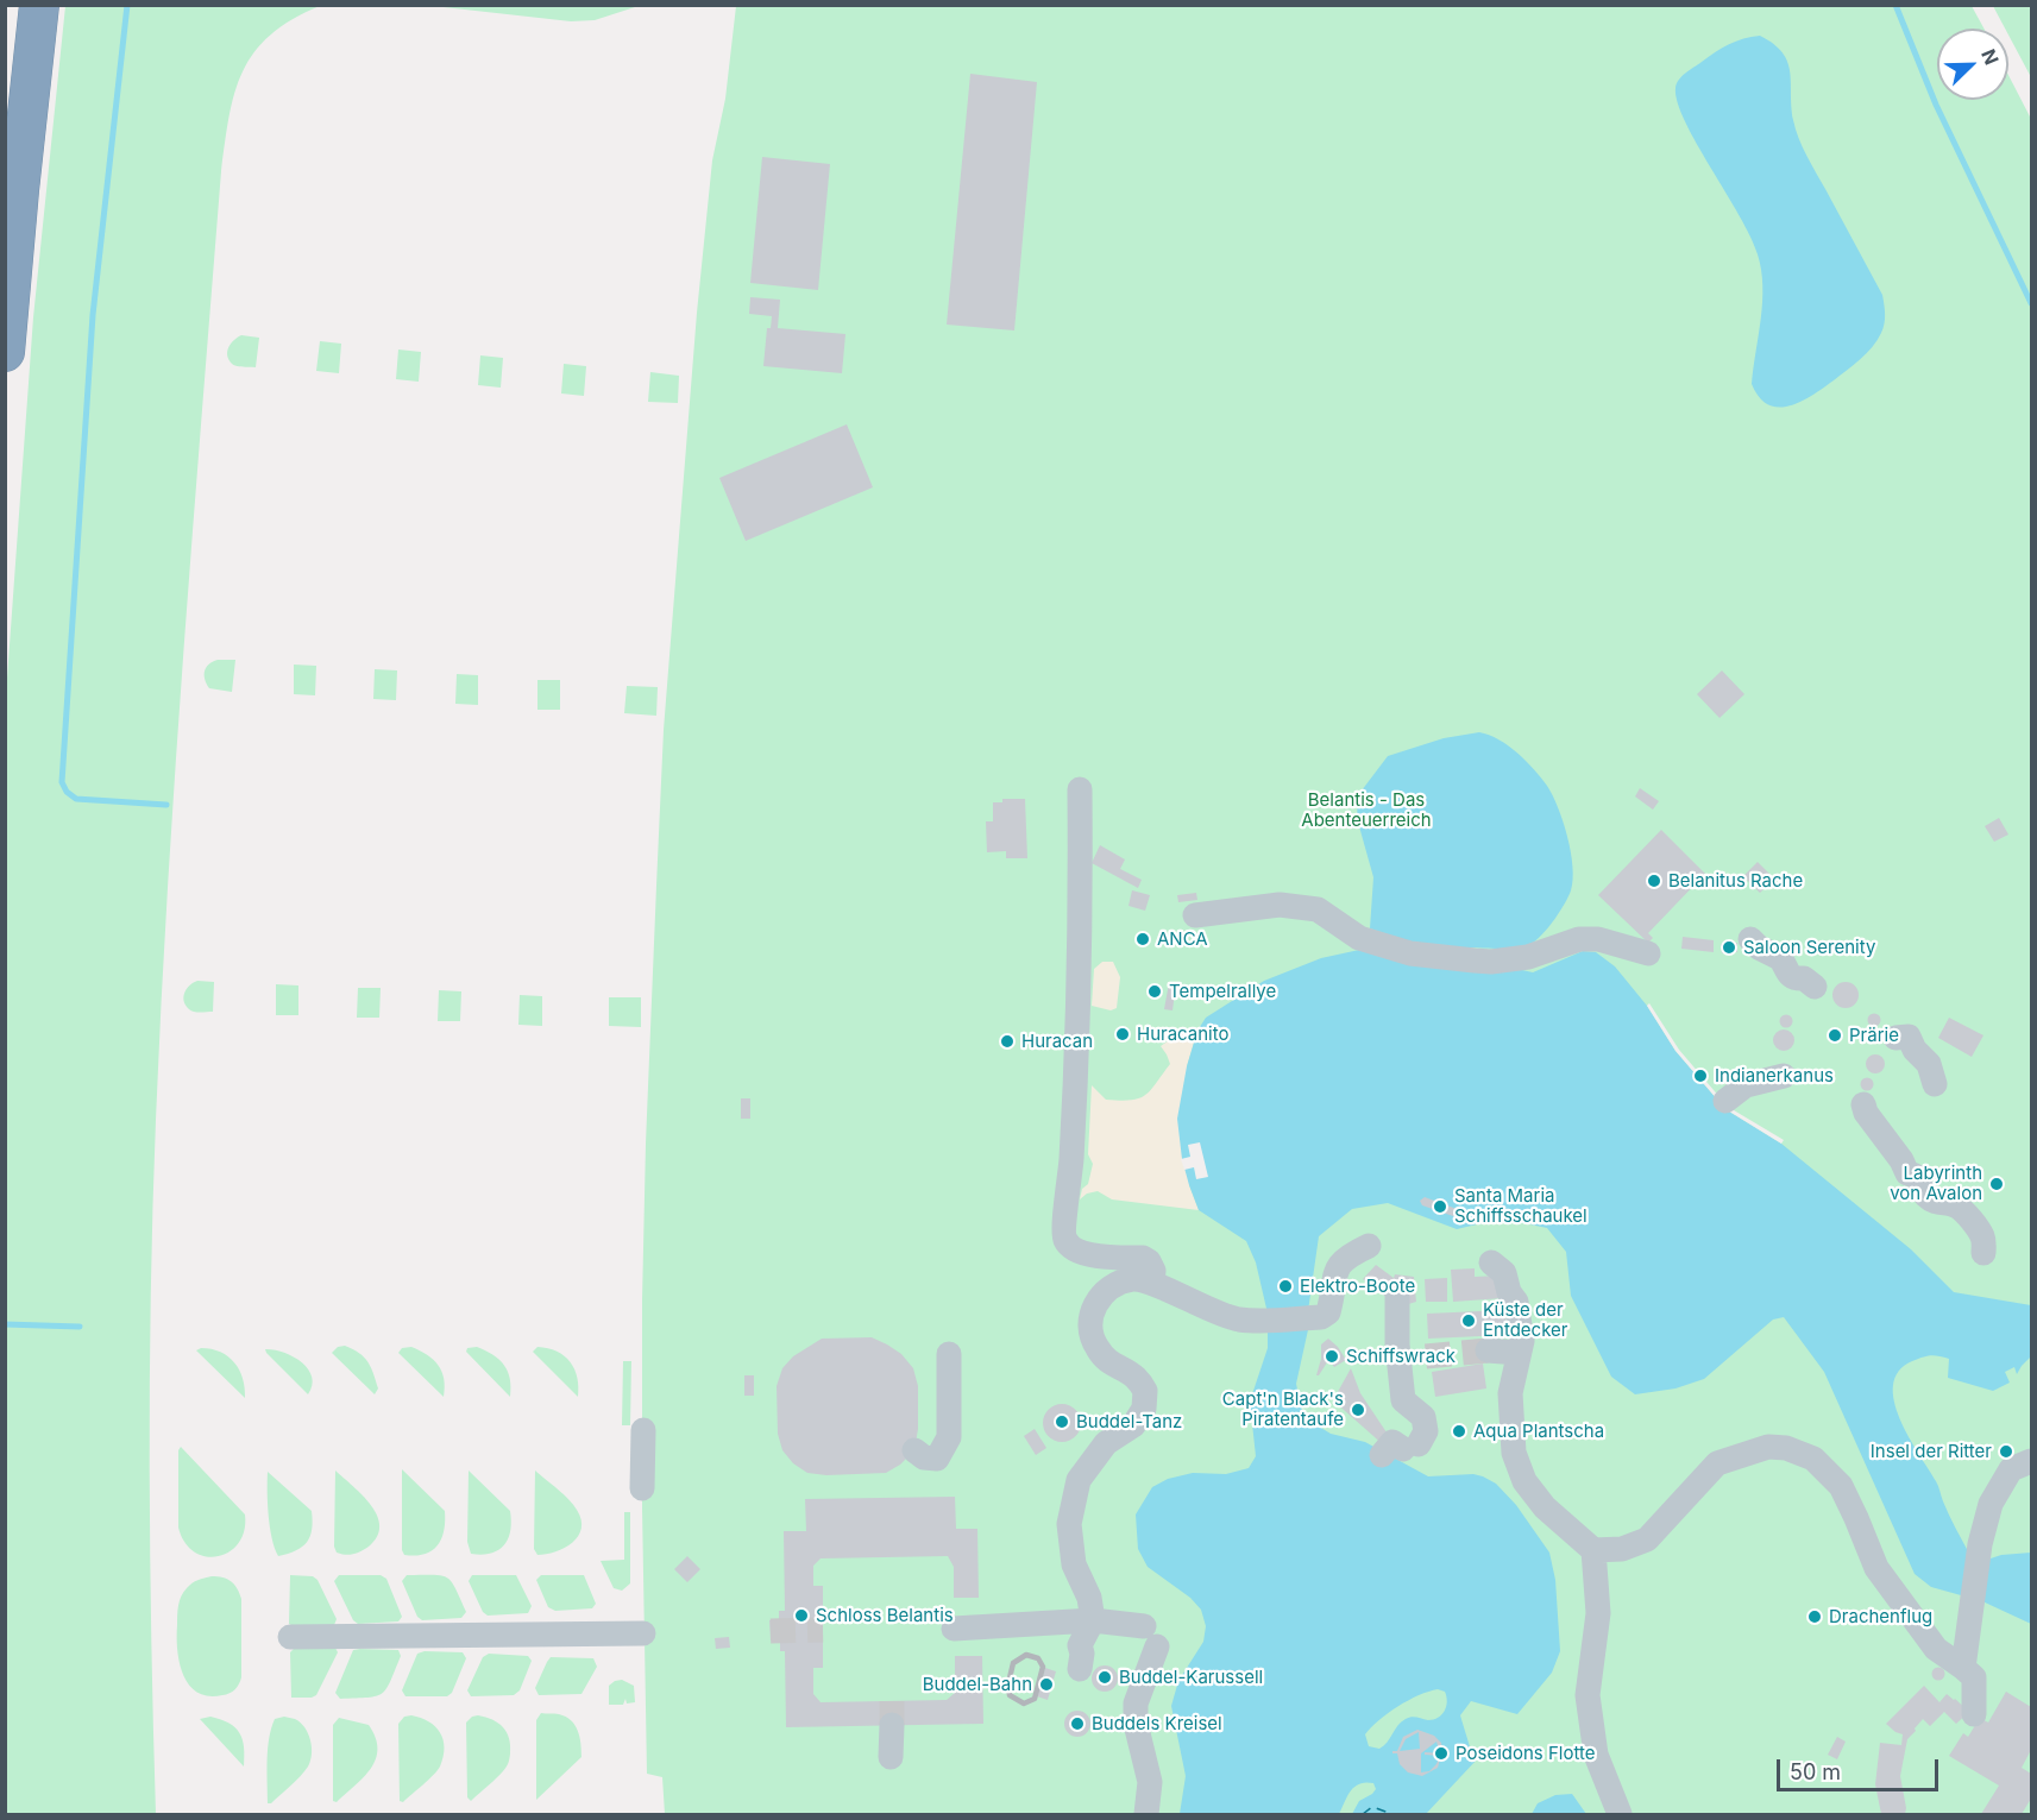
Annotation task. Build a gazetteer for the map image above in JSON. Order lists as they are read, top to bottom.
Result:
{
  "parks": ["Belantis - Das Abenteuerreich"],
  "places": [
    "Belanitus Rache",
    "ANCA",
    "Saloon Serenity",
    "Tempelrallye",
    "Huracanito",
    "Prärie",
    "Huracan",
    "Indianerkanus",
    "Labyrinth von Avalon",
    "Santa Maria Schiffsschaukel",
    "Elektro-Boote",
    "Küste der Entdecker",
    "Schiffswrack",
    "Capt'n Black's Piratentaufe",
    "Buddel-Tanz",
    "Aqua Plantscha",
    "Insel der Ritter",
    "Schloss Belantis",
    "Drachenflug",
    "Buddel-Karussell",
    "Buddel-Bahn",
    "Buddels Kreisel",
    "Poseidons Flotte"
  ],
  "scale_bar": "50 m",
  "north": "top right"
}
